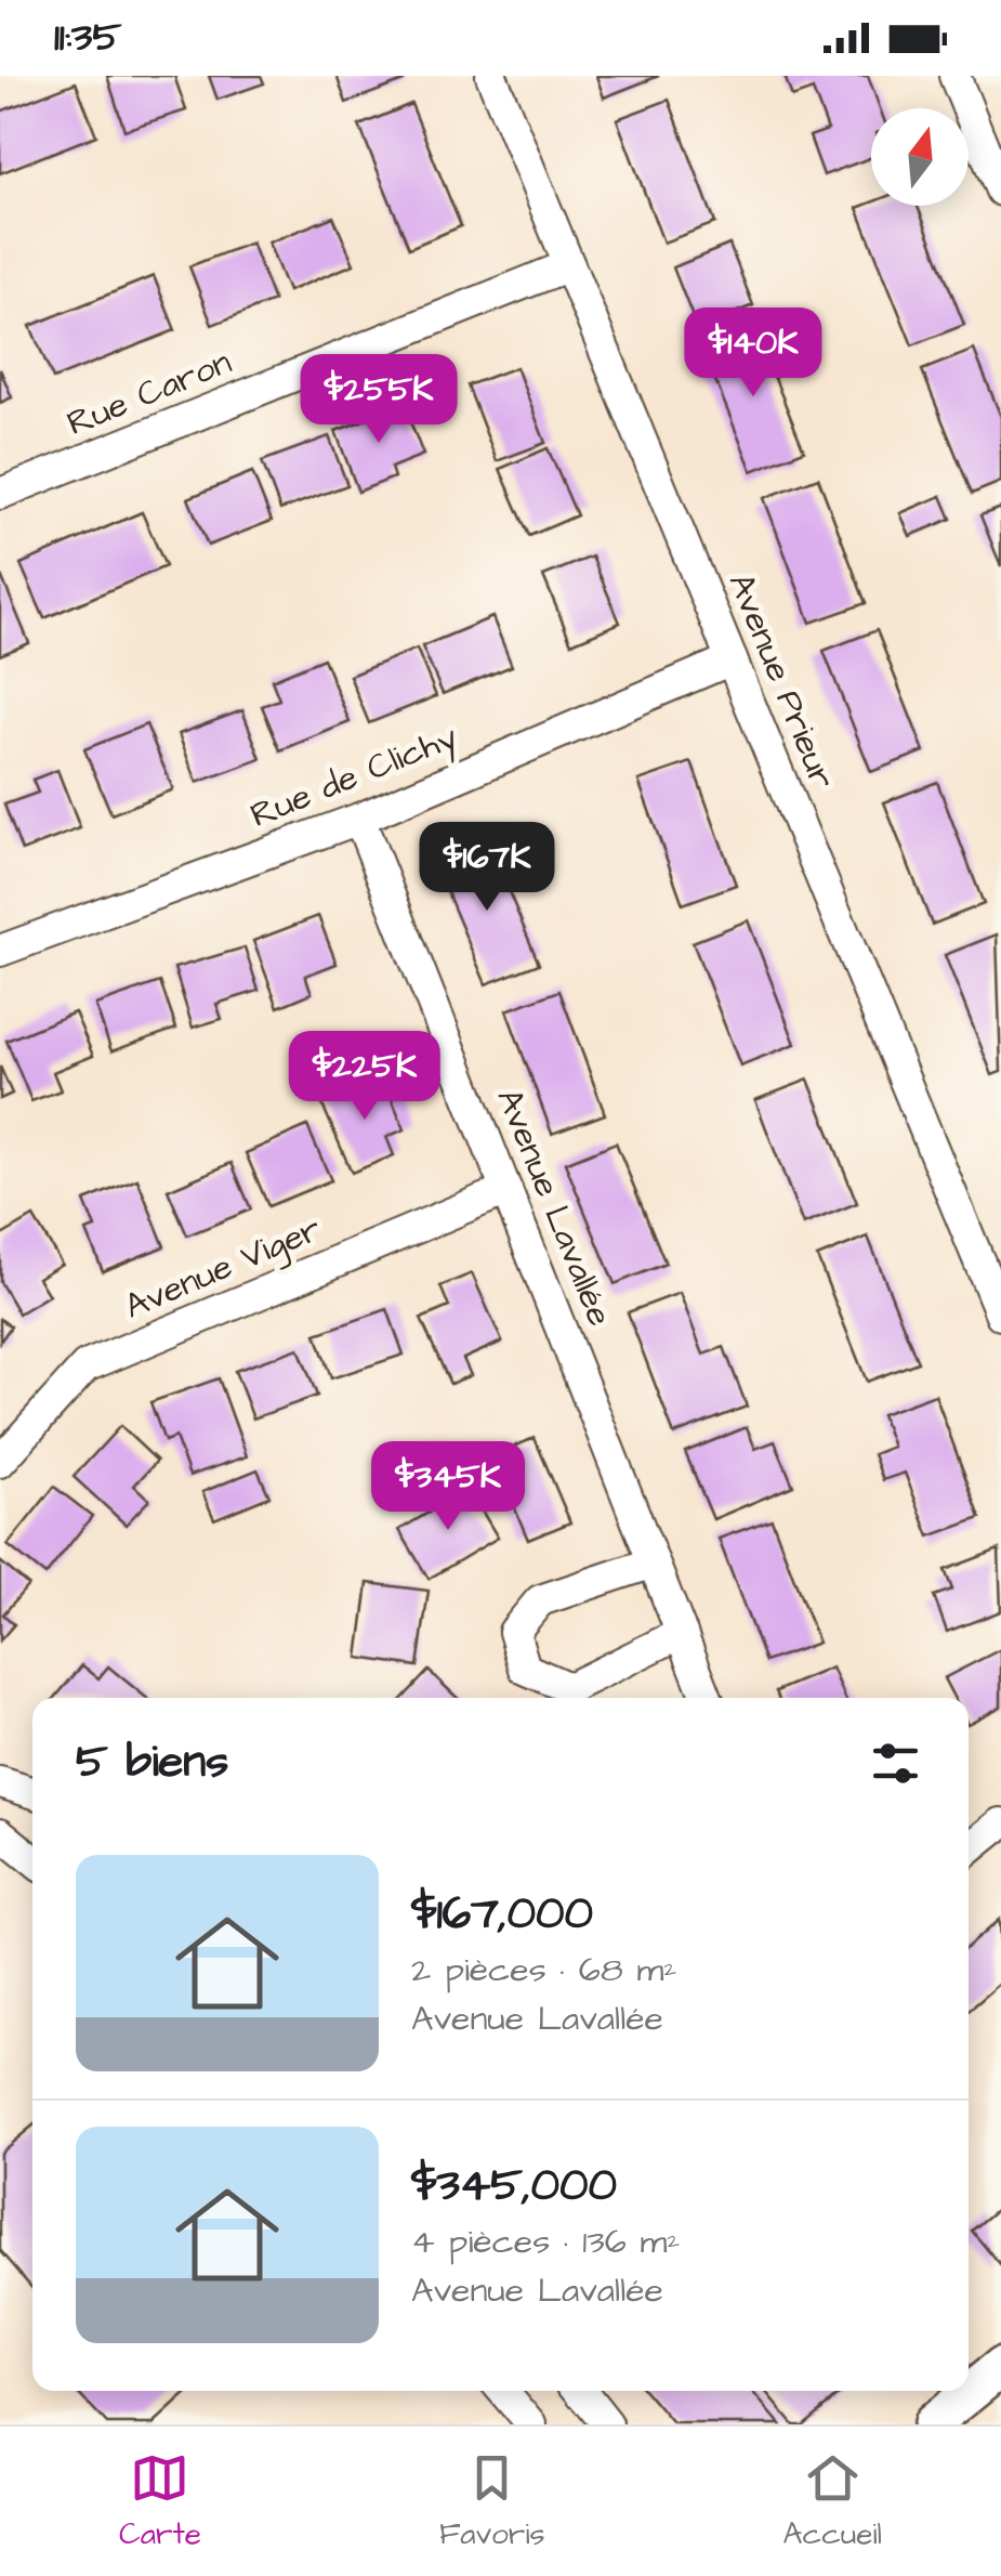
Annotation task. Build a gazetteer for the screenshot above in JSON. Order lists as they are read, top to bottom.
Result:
{
  "streets": {
    "street": [
      "Rue Caron",
      "Avenue Prieur",
      "Rue de Clichy",
      "Avenue Lavallée",
      "Avenue Viger"
    ]
  },
  "crossings": [
    ["Rue Caron", "Avenue Prieur"],
    ["Avenue Prieur", "Rue de Clichy"],
    ["Rue de Clichy", "Avenue Lavallée"],
    ["Avenue Lavallée", "Avenue Viger"]
  ],
  "north": "top",
  "page": {
    "status": "11:35",
    "price": [
      "$140K",
      "$255K",
      "$167K",
      "$225K",
      "$345K"
    ],
    "heading": "5 biens",
    "list": [
      {
        "name": "$167,000",
        "note": "2 pièces · 68 m² · Avenue Lavallée"
      },
      {
        "name": "$345,000",
        "note": "4 pièces · 136 m² · Avenue Lavallée"
      }
    ],
    "tabs": ["Carte", "Favoris", "Accueil"]
  }
}
